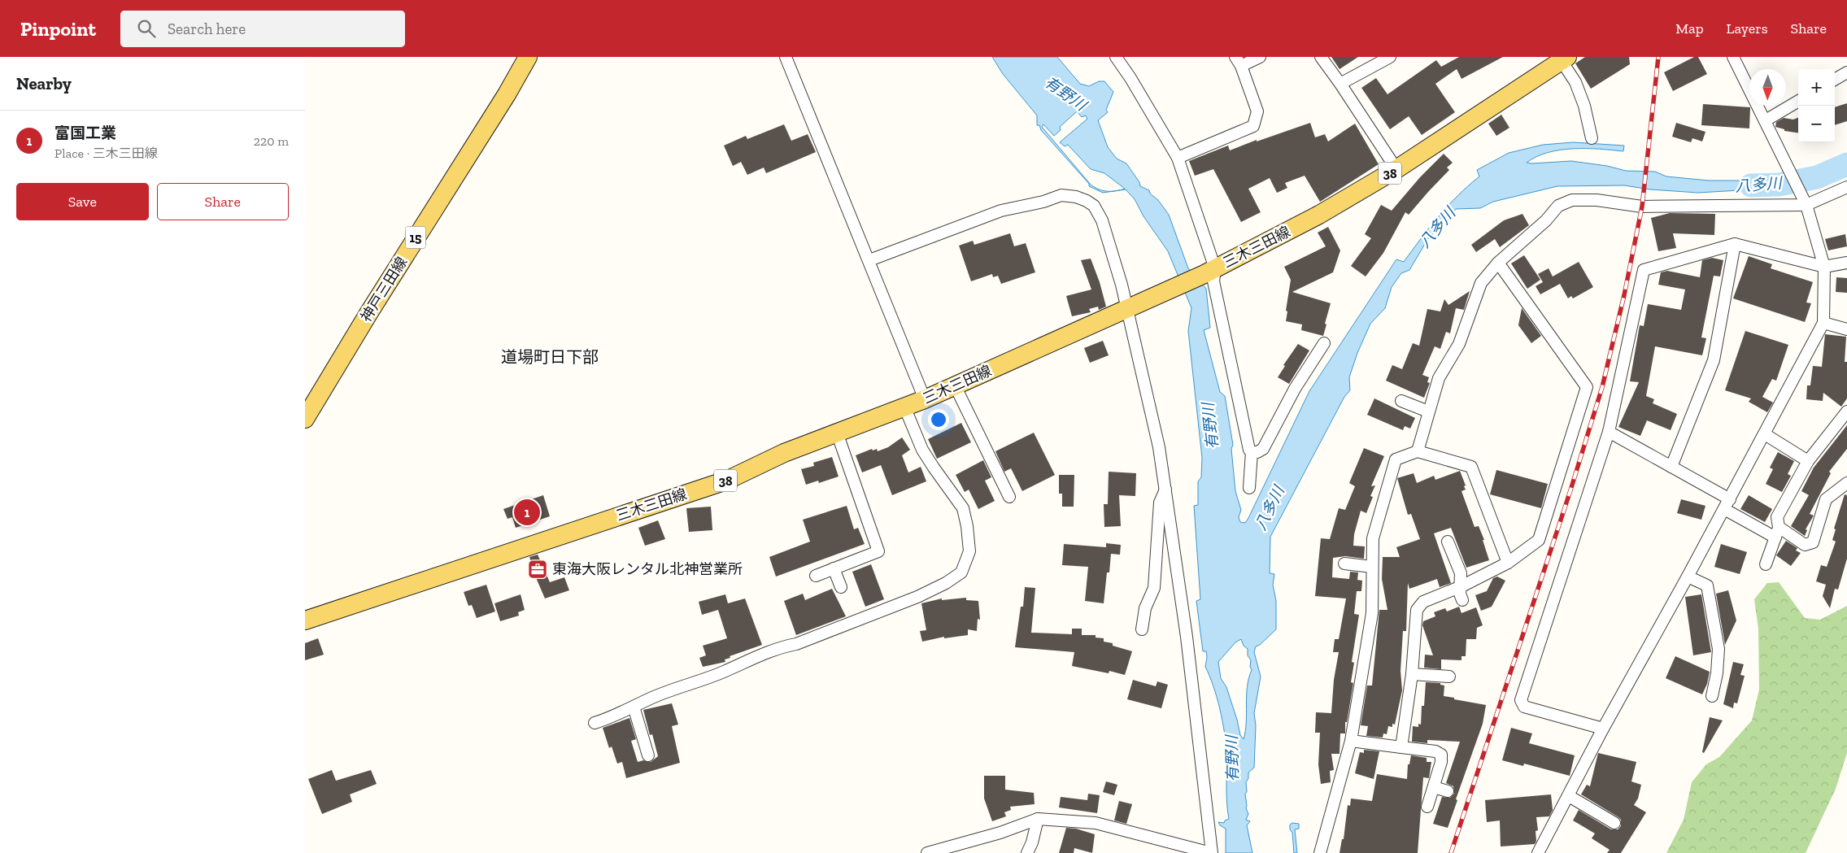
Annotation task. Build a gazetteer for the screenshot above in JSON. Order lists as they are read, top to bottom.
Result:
{
  "streets": {
    "main road": [
      "38",
      "15",
      "三木三田線",
      "神戸三田線"
    ]
  },
  "districts": ["道場町日下部"],
  "water": ["有野川", "八多川"],
  "places": {
    "office": ["東海大阪レンタル北神営業所"]
  },
  "north": "bottom",
  "page": {
    "header": "Pinpoint",
    "search": "Search here",
    "nav": ["Map", "Layers", "Share"],
    "heading": "Nearby",
    "map_buttons": ["+", "−"],
    "list": [
      {
        "mark": "1",
        "name": "富国工業",
        "note": "Place · 三木三田線",
        "value": "220 m"
      }
    ],
    "buttons": ["Save", "Share"],
    "pins": "1"
  }
}
